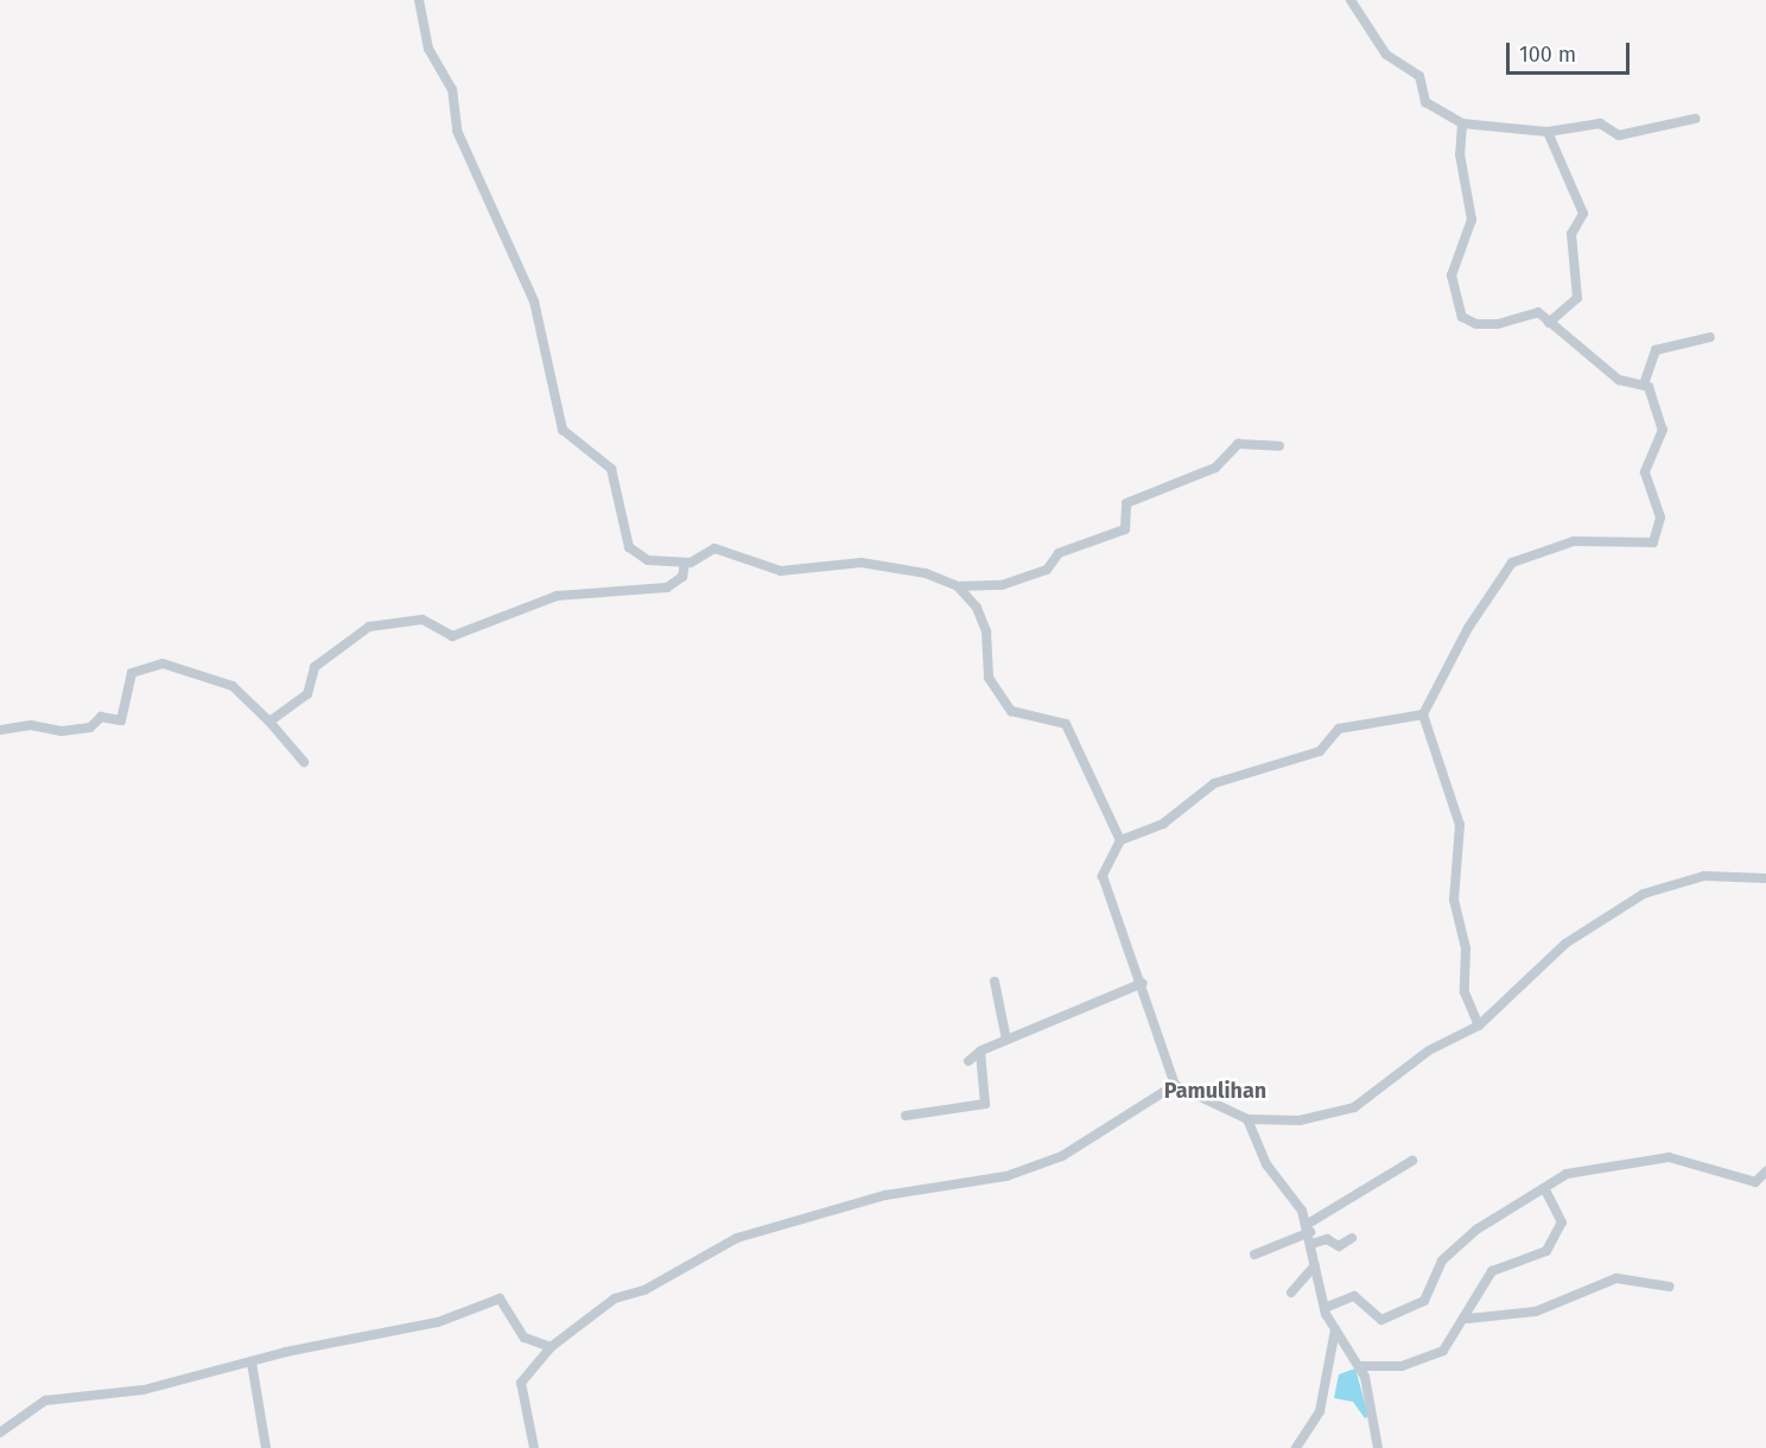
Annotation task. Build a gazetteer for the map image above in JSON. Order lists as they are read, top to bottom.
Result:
{
  "districts": ["Pamulihan"],
  "scale_bar": "100 m"
}
